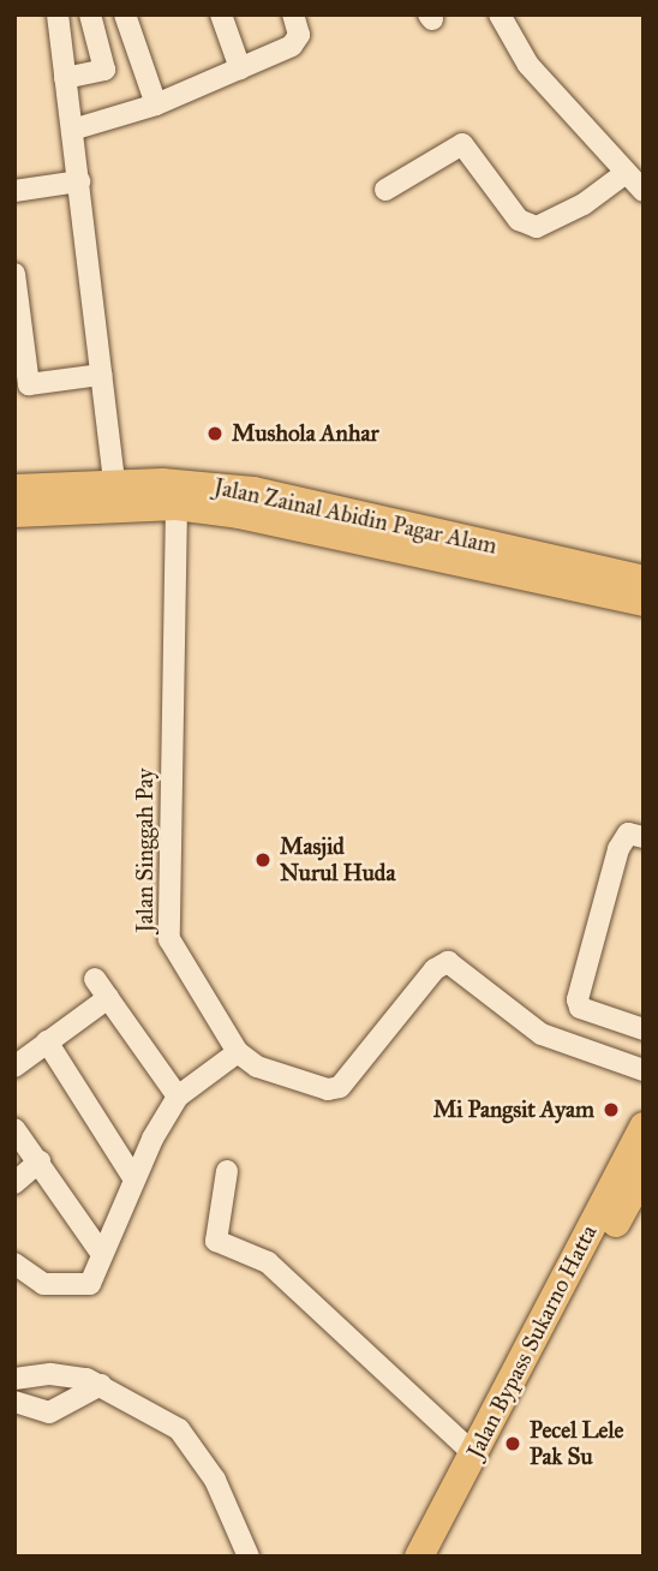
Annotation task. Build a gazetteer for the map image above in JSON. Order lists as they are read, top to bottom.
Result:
{
  "streets": {
    "highway": ["Jalan Zainal Abidin Pagar Alam", "Jalan Bypass Sukarno Hatta"],
    "street": ["Jalan Singgah Pay"]
  },
  "crossings": [
    ["Jalan Zainal Abidin Pagar Alam", "Jalan Singgah Pay"]
  ],
  "places": [
    "Mushola Anhar",
    "Masjid Nurul Huda",
    "Mi Pangsit Ayam",
    "Pecel Lele Pak Su"
  ]
}
